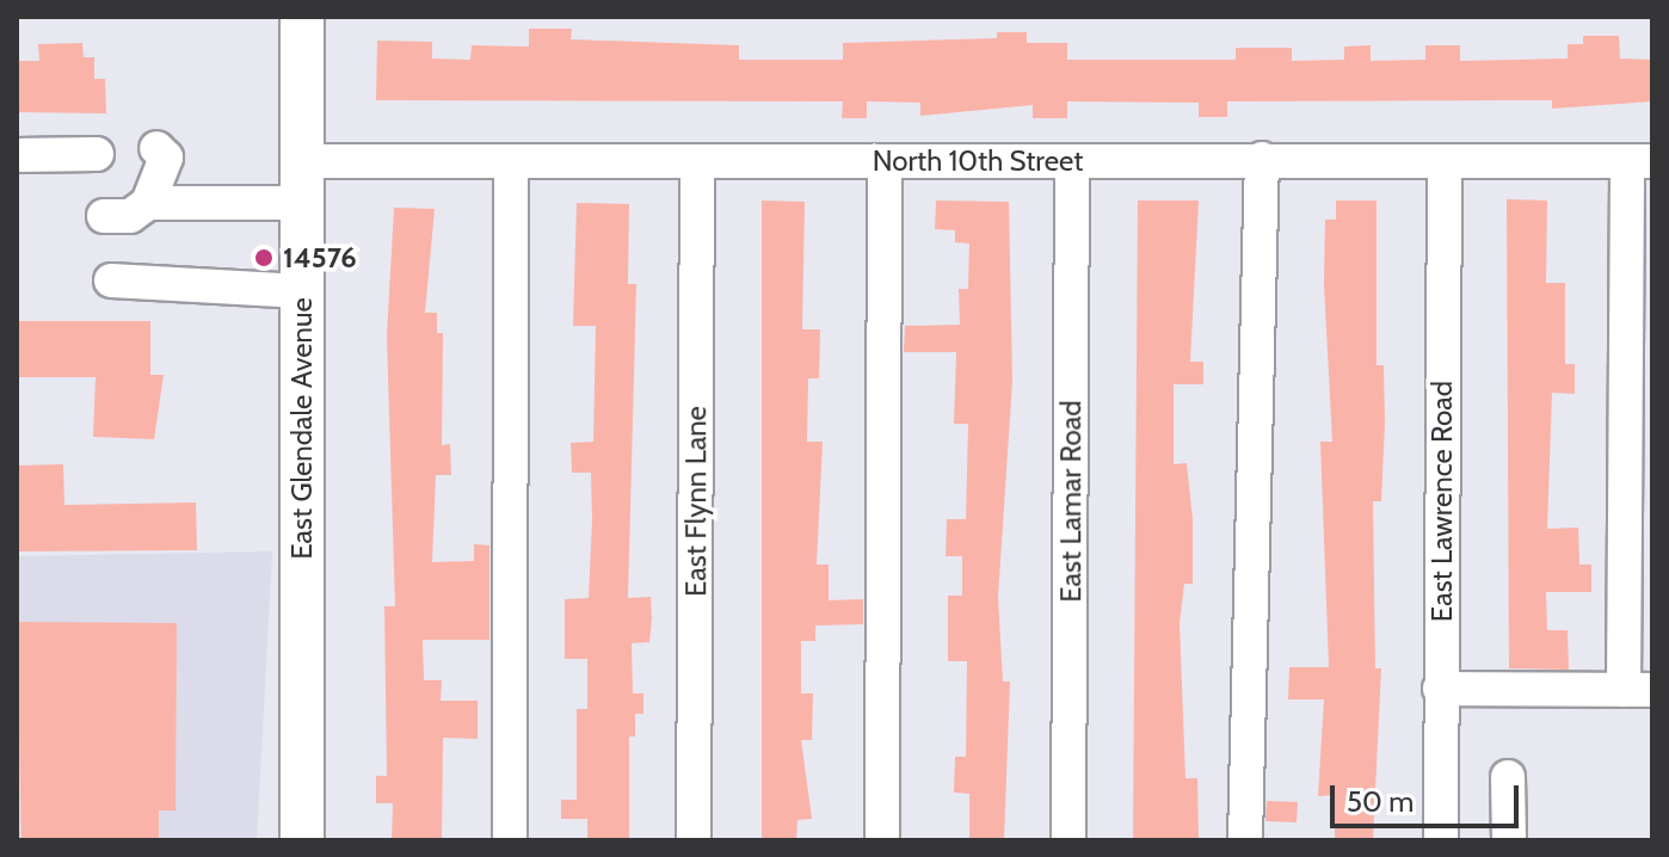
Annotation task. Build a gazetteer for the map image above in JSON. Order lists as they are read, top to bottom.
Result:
{
  "streets": {
    "main road": ["East Glendale Avenue"],
    "street": [
      "North 10th Street",
      "East Flynn Lane",
      "East Lamar Road",
      "East Lawrence Road"
    ]
  },
  "crossings": [
    ["North 10th Street", "East Glendale Avenue"],
    ["North 10th Street", "East Flynn Lane"],
    ["North 10th Street", "East Lamar Road"],
    ["North 10th Street", "East Lawrence Road"]
  ],
  "places": ["14576"],
  "scale_bar": "50 m"
}
